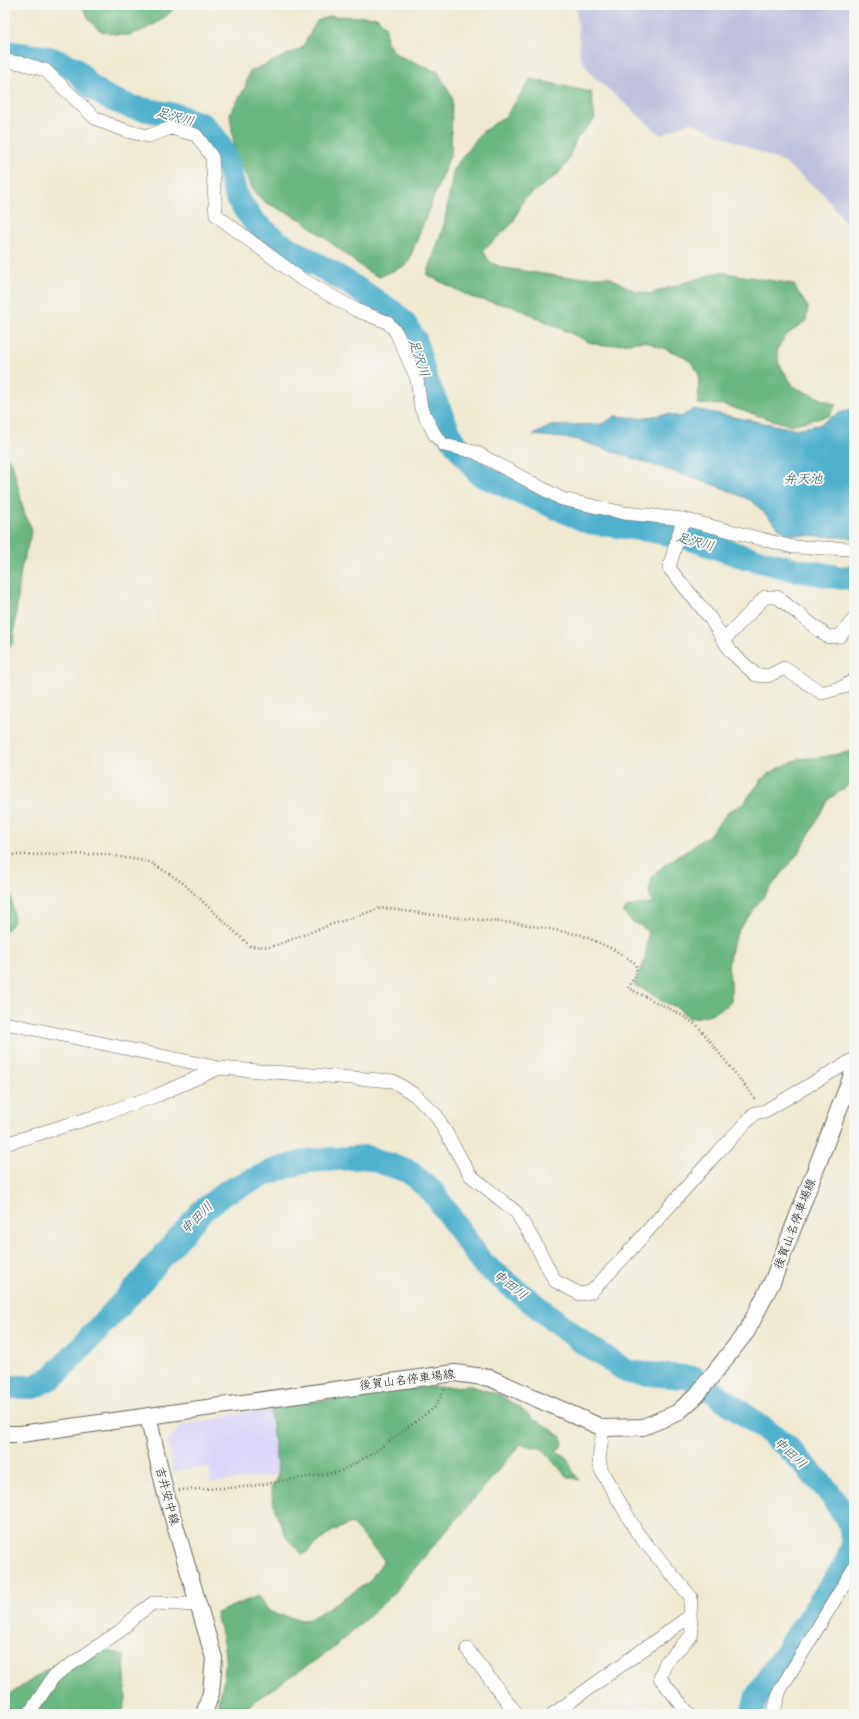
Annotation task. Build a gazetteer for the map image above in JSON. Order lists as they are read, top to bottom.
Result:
{
  "streets": {
    "main road": ["後賀山名停車場線", "吉井安中線"]
  },
  "crossings": [
    ["後賀山名停車場線", "吉井安中線"]
  ],
  "water": ["足沢川", "弁天池", "申田川"]
}
